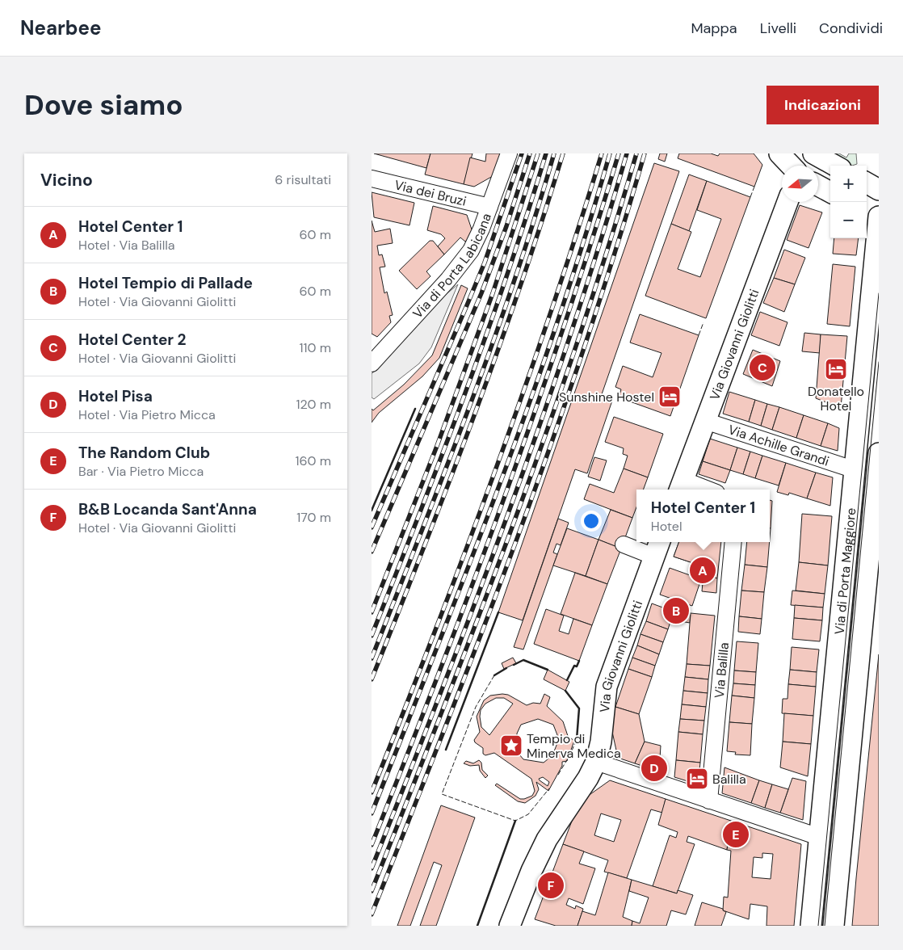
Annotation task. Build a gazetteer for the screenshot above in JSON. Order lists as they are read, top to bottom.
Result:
{
  "streets": {
    "main road": ["Via Giovanni Giolitti", "Via di Porta Maggiore"],
    "street": [
      "Via dei Bruzi",
      "Via di Porta Labicana",
      "Via Achille Grandi",
      "Via Balilla"
    ]
  },
  "crossings": [
    ["Via dei Bruzi", "Via di Porta Labicana"],
    ["Via Giovanni Giolitti", "Via Achille Grandi"],
    ["Via Achille Grandi", "Via di Porta Maggiore"]
  ],
  "places": {
    "hotel": ["Donatello Hotel", "Sunshine Hostel", "Balilla"],
    "place": ["Tempio di Minerva Medica"]
  },
  "north": "left",
  "page": {
    "header": "Nearbee",
    "nav": ["Mappa", "Livelli", "Condividi"],
    "buttons": "Indicazioni",
    "title": "Dove siamo",
    "heading": ["Vicino", "6 risultati"],
    "map_buttons": ["+", "−"],
    "list": [
      {
        "mark": "A",
        "name": "Hotel Center 1",
        "note": "Hotel · Via Balilla",
        "value": "60 m"
      },
      {
        "mark": "B",
        "name": "Hotel Tempio di Pallade",
        "note": "Hotel · Via Giovanni Giolitti",
        "value": "60 m"
      },
      {
        "mark": "C",
        "name": "Hotel Center 2",
        "note": "Hotel · Via Giovanni Giolitti",
        "value": "110 m"
      },
      {
        "mark": "D",
        "name": "Hotel Pisa",
        "note": "Hotel · Via Pietro Micca",
        "value": "120 m"
      },
      {
        "mark": "E",
        "name": "The Random Club",
        "note": "Bar · Via Pietro Micca",
        "value": "160 m"
      },
      {
        "mark": "F",
        "name": "B&B Locanda Sant'Anna",
        "note": "Hotel · Via Giovanni Giolitti",
        "value": "170 m"
      }
    ],
    "pins": [
      "C",
      "A",
      "B",
      "D",
      "E",
      "F"
    ],
    "popup": ["Hotel Center 1", "Hotel"]
  }
}
